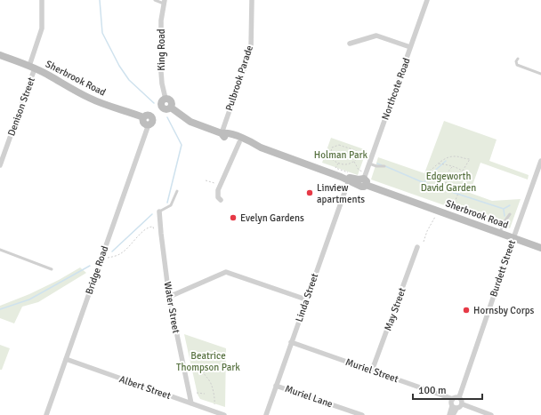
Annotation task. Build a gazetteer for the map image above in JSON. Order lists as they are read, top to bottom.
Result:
{
  "streets": {
    "main road": ["Sherbrook Road"],
    "street": [
      "King Road",
      "Pulbrook Parade",
      "Northcote Road",
      "Denison Street",
      "Burdett Street",
      "Bridge Road",
      "Linda Street",
      "Water Street",
      "May Street",
      "Muriel Street",
      "Albert Street",
      "Muriel Lane"
    ]
  },
  "crossings": [
    ["King Road", "Sherbrook Road"],
    ["Sherbrook Road", "Pulbrook Parade"],
    ["Sherbrook Road", "Northcote Road"],
    ["Sherbrook Road", "Denison Street"],
    ["Sherbrook Road", "Burdett Street"],
    ["Sherbrook Road", "Bridge Road"],
    ["Sherbrook Road", "Linda Street"],
    ["Burdett Street", "Muriel Street"],
    ["Bridge Road", "Albert Street"],
    ["Linda Street", "Muriel Street"],
    ["Linda Street", "Muriel Lane"],
    ["Water Street", "Albert Street"],
    ["May Street", "Muriel Street"]
  ],
  "parks": ["Holman Park", "Edgeworth David Garden", "Beatrice Thompson Park"],
  "places": ["Linview apartments", "Evelyn Gardens", "Hornsby Corps"],
  "scale_bar": "100 m"
}
